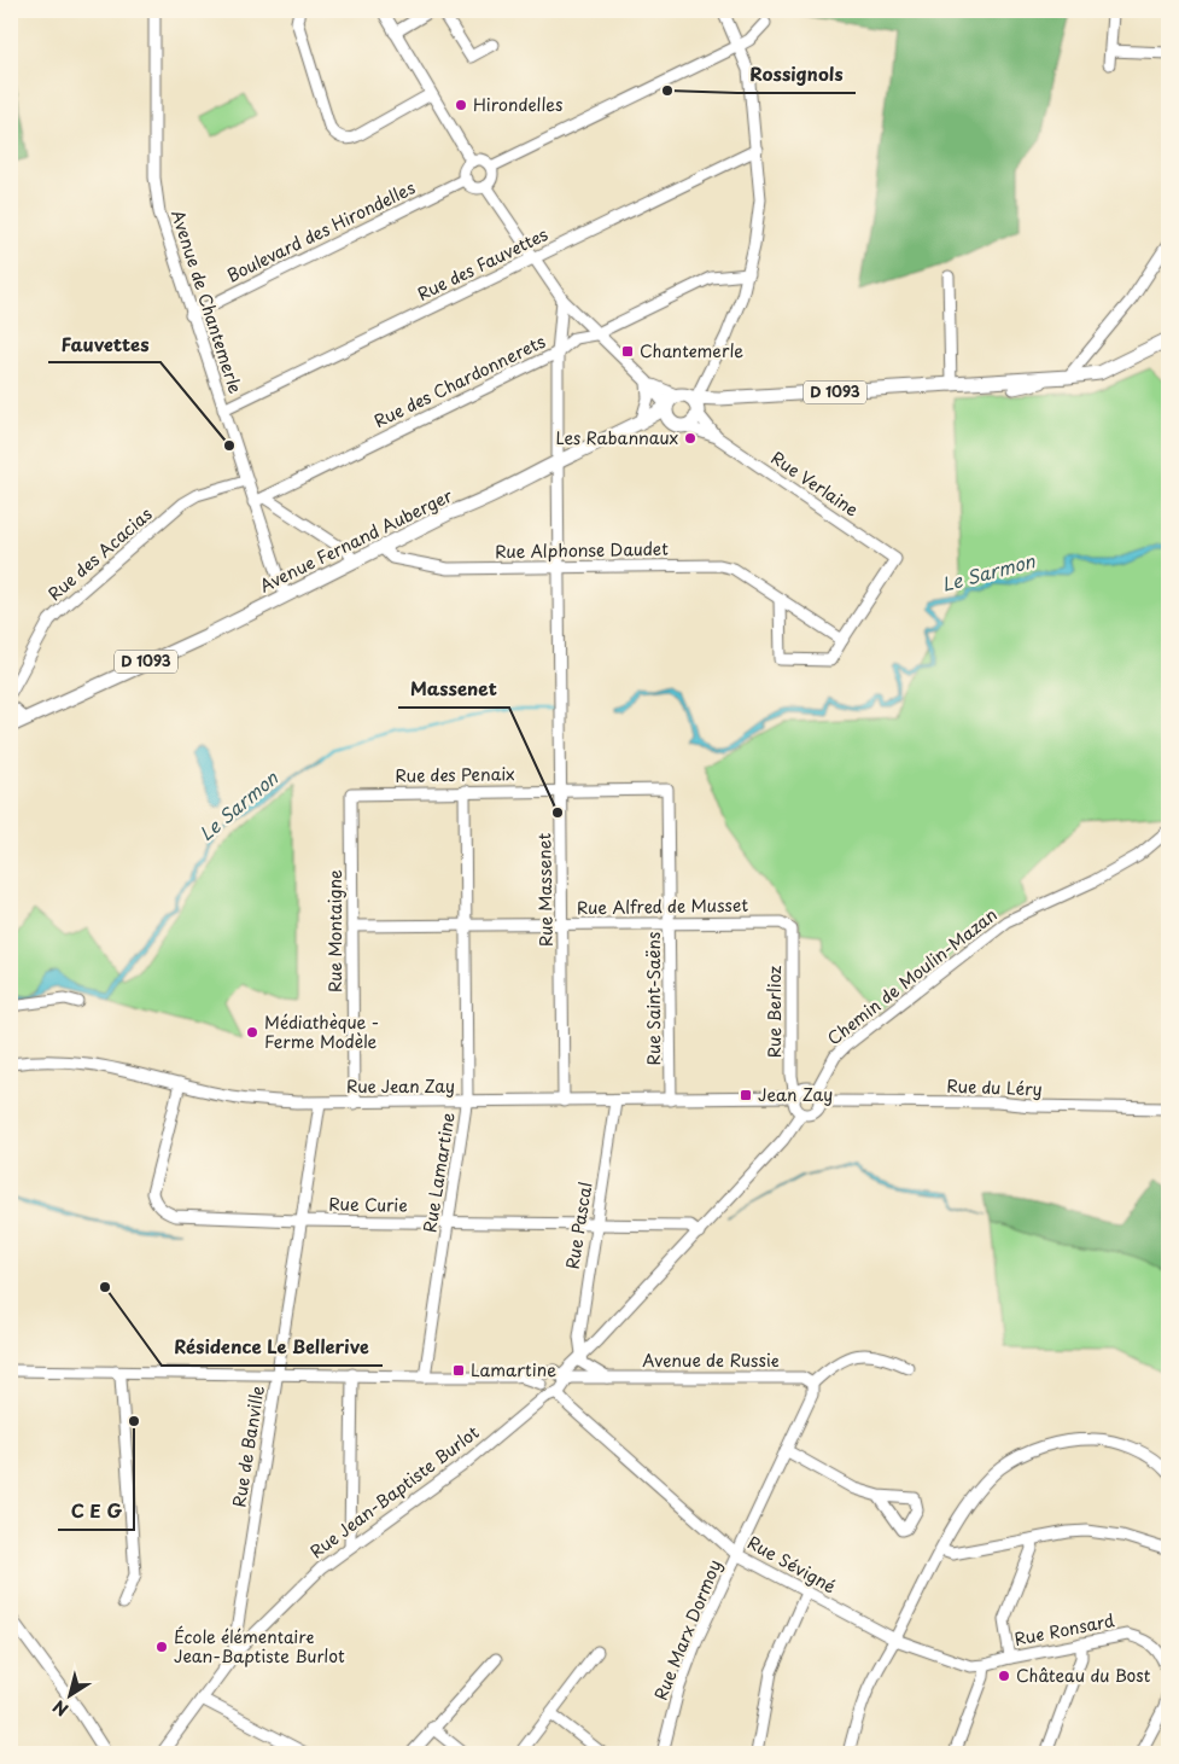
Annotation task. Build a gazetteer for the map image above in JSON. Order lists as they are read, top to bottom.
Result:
{
  "streets": {
    "main road": ["D 1093", "Avenue Fernand Auberger"],
    "street": [
      "Boulevard des Hirondelles",
      "Rue des Fauvettes",
      "Avenue de Chantemerle",
      "Rue des Chardonnerets",
      "Rue Verlaine",
      "Rue Alphonse Daudet",
      "Rue des Acacias",
      "Rue des Penaix",
      "Rue Massenet",
      "Rue Alfred de Musset",
      "Rue Montaigne",
      "Chemin de Moulin-Mazan",
      "Rue Saint-Saëns",
      "Rue Berlioz",
      "Rue Jean Zay",
      "Rue du Léry",
      "Rue Lamartine",
      "Rue Curie",
      "Rue Pascal",
      "Avenue de Russie",
      "Rue de Banville",
      "Rue Jean-Baptiste Burlot",
      "Rue Sévigné",
      "Rue Marx Dormoy",
      "Rue Ronsard"
    ]
  },
  "crossings": [
    ["Boulevard des Hirondelles", "Avenue de Chantemerle"],
    ["Rue des Fauvettes", "Avenue de Chantemerle"],
    ["Avenue de Chantemerle", "Rue des Chardonnerets"],
    ["Avenue de Chantemerle", "Avenue Fernand Auberger"],
    ["Avenue de Chantemerle", "Rue des Acacias"],
    ["Rue des Chardonnerets", "Rue Massenet"],
    ["Rue Verlaine", "Rue Alphonse Daudet"],
    ["Avenue Fernand Auberger", "Rue Alphonse Daudet"],
    ["Avenue Fernand Auberger", "Rue Massenet"],
    ["Rue Alphonse Daudet", "Rue Massenet"],
    ["Rue des Penaix", "Rue Massenet"],
    ["Rue des Penaix", "Rue Montaigne"],
    ["Rue des Penaix", "Rue Saint-Saëns"],
    ["Rue des Penaix", "Rue Lamartine"],
    ["Rue Massenet", "Rue Alfred de Musset"],
    ["Rue Massenet", "Rue Jean Zay"],
    ["Rue Alfred de Musset", "Rue Montaigne"],
    ["Rue Alfred de Musset", "Rue Saint-Saëns"],
    ["Rue Alfred de Musset", "Rue Berlioz"],
    ["Rue Alfred de Musset", "Rue Lamartine"],
    ["Rue Montaigne", "Rue Jean Zay"],
    ["Chemin de Moulin-Mazan", "Rue Berlioz"],
    ["Chemin de Moulin-Mazan", "Rue Jean Zay"],
    ["Chemin de Moulin-Mazan", "Rue du Léry"],
    ["Rue Saint-Saëns", "Rue Jean Zay"],
    ["Rue Berlioz", "Rue Jean Zay"],
    ["Rue Berlioz", "Rue du Léry"],
    ["Rue Jean Zay", "Rue du Léry"],
    ["Rue Jean Zay", "Rue Lamartine"],
    ["Rue Jean Zay", "Rue Curie"],
    ["Rue Jean Zay", "Rue Pascal"],
    ["Rue Jean Zay", "Rue de Banville"],
    ["Rue Lamartine", "Rue Curie"],
    ["Rue Curie", "Rue Pascal"],
    ["Rue Curie", "Rue de Banville"],
    ["Avenue de Russie", "Rue Jean-Baptiste Burlot"],
    ["Avenue de Russie", "Rue Sévigné"],
    ["Avenue de Russie", "Rue Marx Dormoy"],
    ["Rue de Banville", "Rue Jean-Baptiste Burlot"],
    ["Rue Jean-Baptiste Burlot", "Rue Sévigné"],
    ["Rue Sévigné", "Rue Marx Dormoy"],
    ["Rue Sévigné", "Rue Ronsard"]
  ],
  "water": ["Le Sarmon"],
  "places": {
    "other": [
      "Rossignols",
      "Hirondelles",
      "Les Rabannaux",
      "Fauvettes",
      "Massenet",
      "Médiathèque - Ferme Modèle",
      "Résidence Le Bellerive",
      "C E G",
      "École élémentaire Jean-Baptiste Burlot",
      "Château du Bost"
    ],
    "transit": ["Chantemerle", "Jean Zay", "Lamartine"]
  },
  "north": "bottom left"
}
